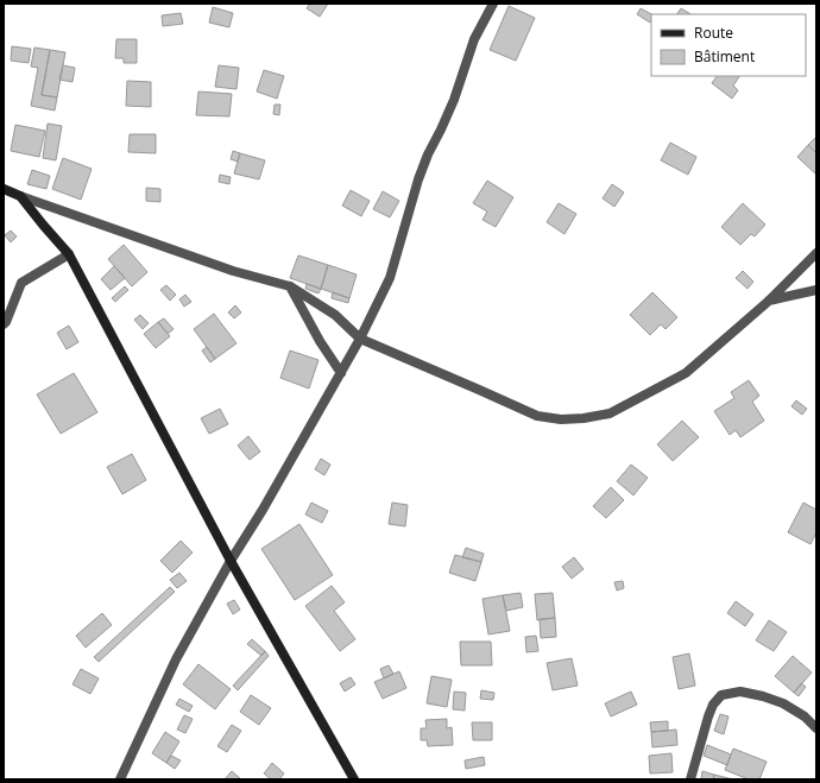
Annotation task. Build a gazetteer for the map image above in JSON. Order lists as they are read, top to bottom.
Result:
{
  "legend": ["Route", "Bâtiment"]
}
